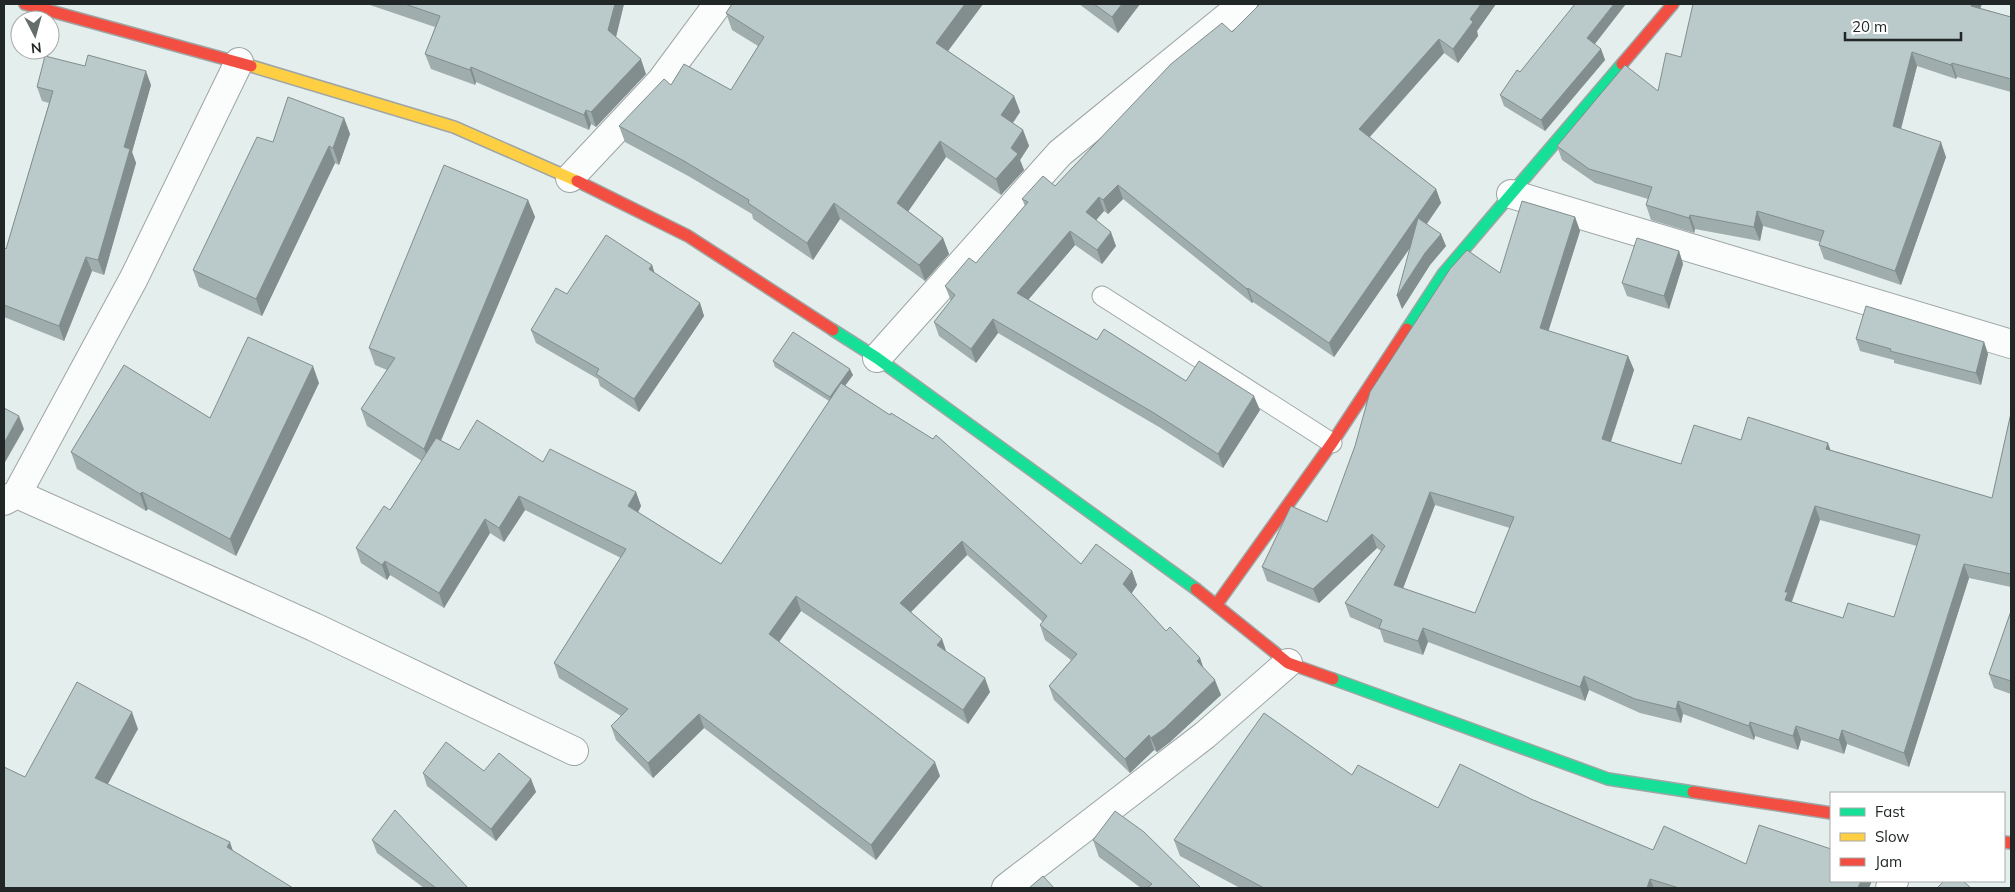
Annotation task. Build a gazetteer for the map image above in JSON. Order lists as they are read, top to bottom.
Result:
{
  "legend": ["Fast", "Slow", "Jam"],
  "scale_bar": "20 m",
  "north": "bottom"
}
